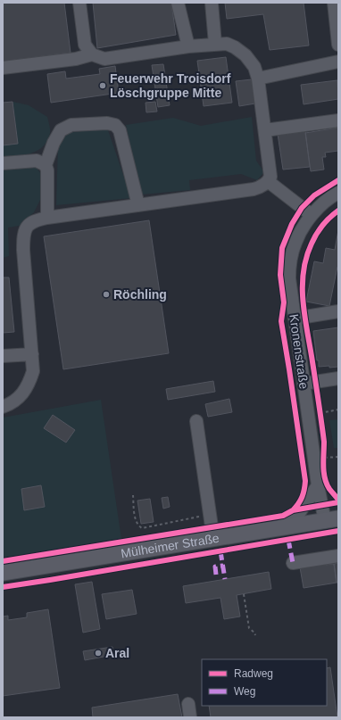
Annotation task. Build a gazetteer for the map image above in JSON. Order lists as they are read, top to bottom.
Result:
{
  "streets": {
    "main road": ["Mülheimer Straße"],
    "street": ["Kronenstraße"]
  },
  "crossings": [
    ["Kronenstraße", "Mülheimer Straße"]
  ],
  "places": ["Feuerwehr Troisdorf Löschgruppe Mitte", "Röchling", "Aral"],
  "legend": ["Radweg", "Weg"]
}
